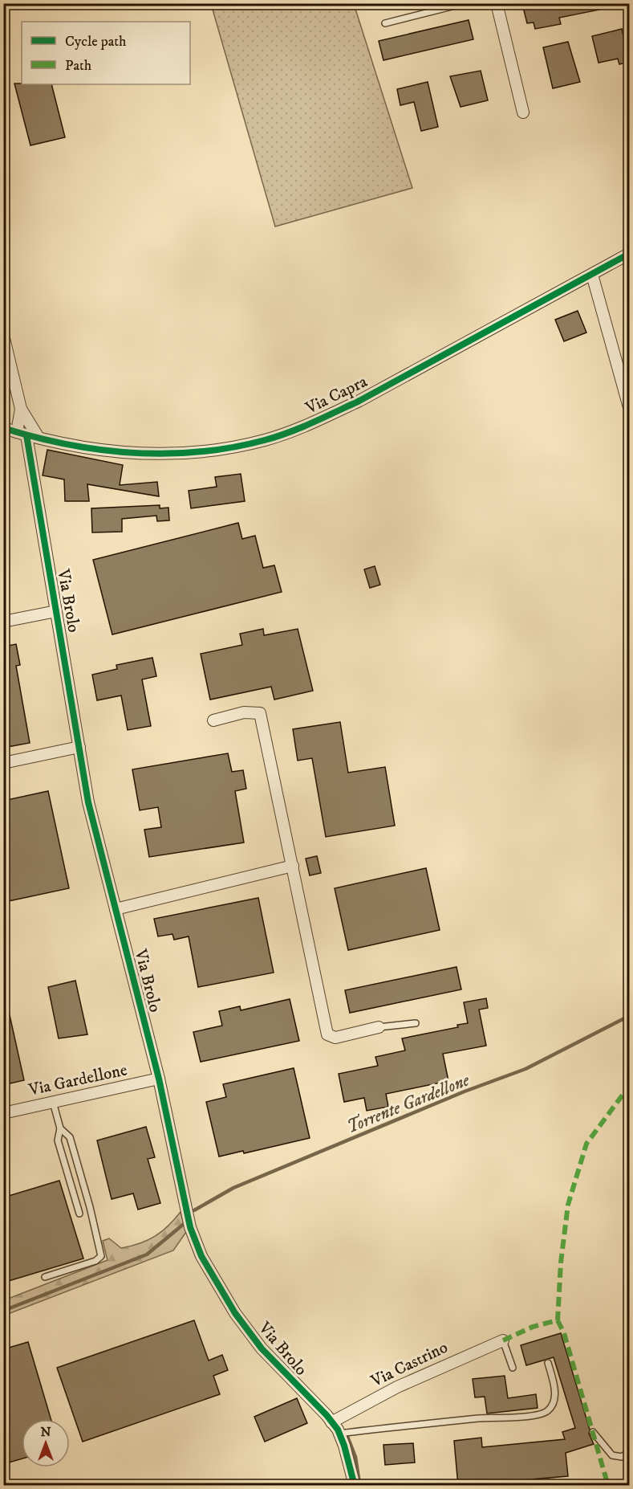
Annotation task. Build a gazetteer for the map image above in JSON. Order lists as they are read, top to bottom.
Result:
{
  "streets": {
    "street": [
      "Via Capra",
      "Via Brolo",
      "Via Gardellone",
      "Via Castrino"
    ]
  },
  "crossings": [
    ["Via Capra", "Via Brolo"],
    ["Via Brolo", "Via Gardellone"],
    ["Via Brolo", "Via Castrino"]
  ],
  "water": ["Torrente Gardellone"],
  "legend": ["Cycle path", "Path"],
  "north": "top"
}
